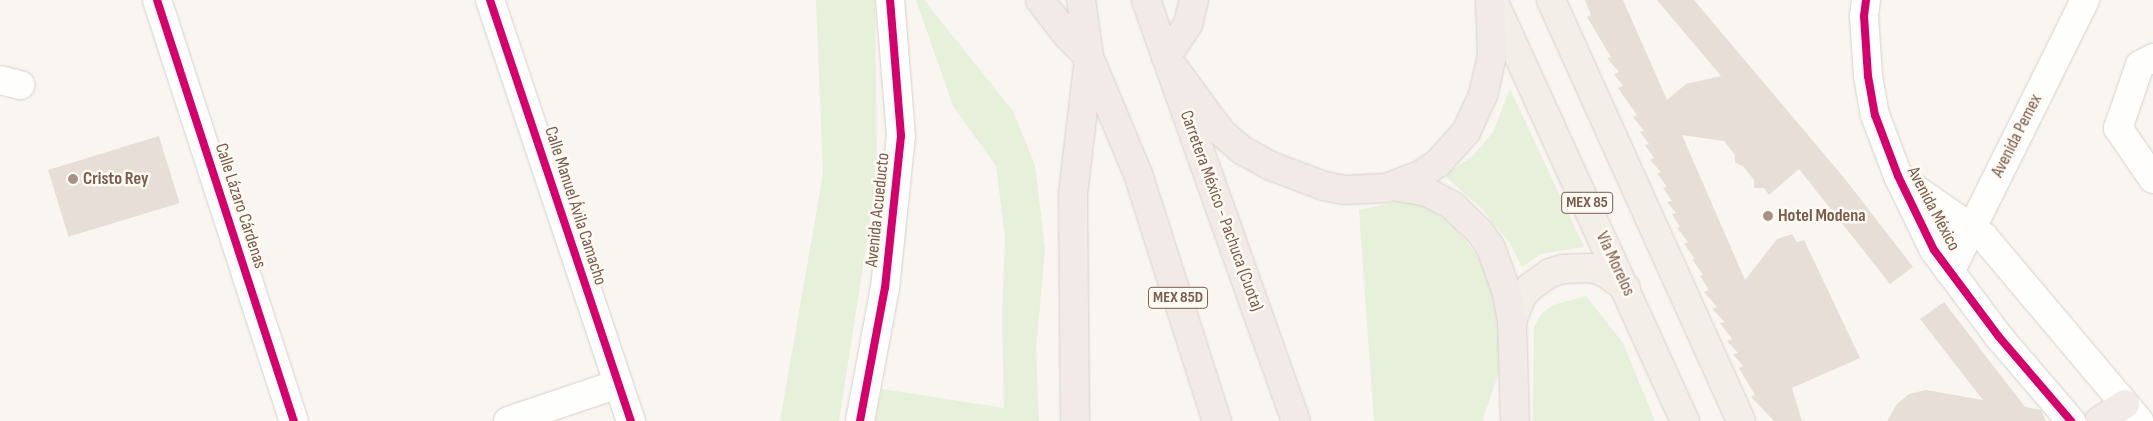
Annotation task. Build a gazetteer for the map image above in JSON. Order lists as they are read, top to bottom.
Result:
{
  "streets": {
    "highway": ["Carretera México - Pachuca (Cuota)", "MEX 85D"],
    "main road": ["MEX 85", "Vía Morelos"],
    "street": [
      "Avenida Pemex",
      "Calle Lázaro Cárdenas",
      "Calle Manuel Ávila Camacho",
      "Avenida México",
      "Avenida Acueducto"
    ]
  },
  "crossings": [
    ["Avenida Pemex", "Avenida México"]
  ],
  "places": ["Cristo Rey", "Hotel Modena"]
}
